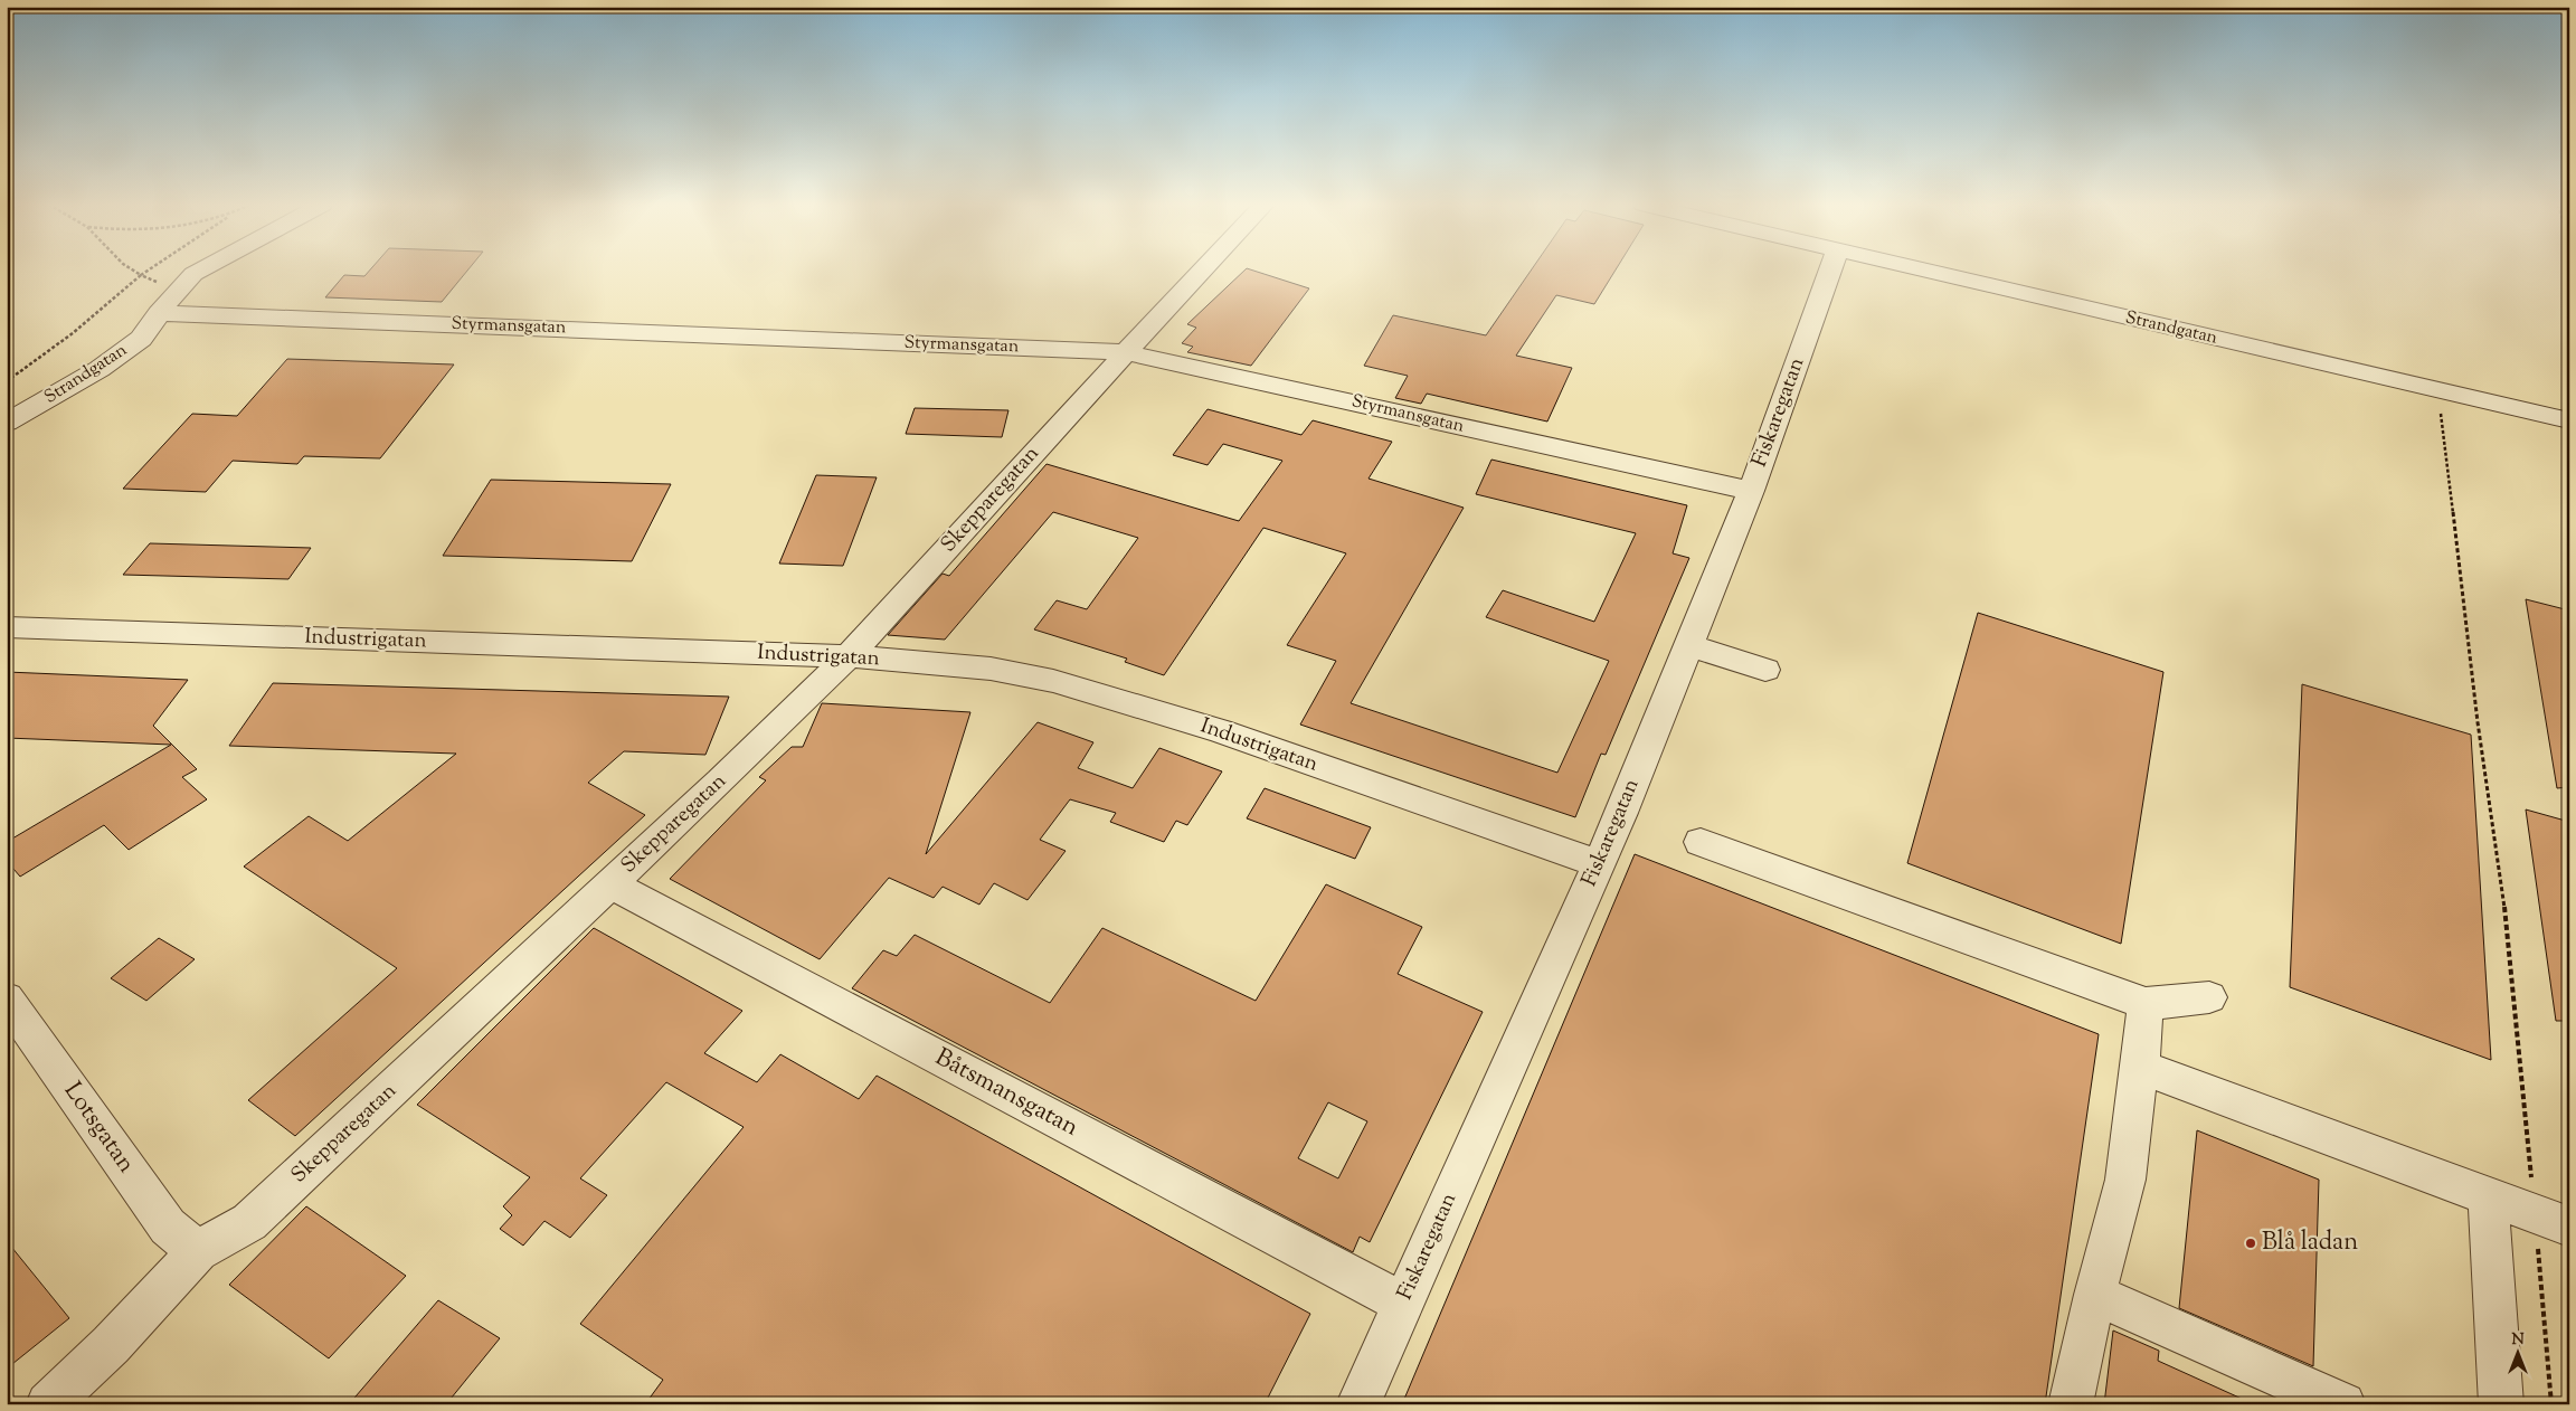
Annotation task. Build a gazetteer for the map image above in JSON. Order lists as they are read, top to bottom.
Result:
{
  "streets": {
    "street": [
      "Styrmansgatan",
      "Strandgatan",
      "Fiskaregatan",
      "Skepparegatan",
      "Industrigatan",
      "Båtsmansgatan",
      "Lotsgatan"
    ]
  },
  "crossings": [
    ["Styrmansgatan", "Strandgatan"],
    ["Styrmansgatan", "Fiskaregatan"],
    ["Styrmansgatan", "Skepparegatan"],
    ["Fiskaregatan", "Industrigatan"],
    ["Fiskaregatan", "Båtsmansgatan"],
    ["Skepparegatan", "Industrigatan"],
    ["Skepparegatan", "Båtsmansgatan"],
    ["Skepparegatan", "Lotsgatan"]
  ],
  "places": ["Blå ladan"],
  "north": "top"
}
